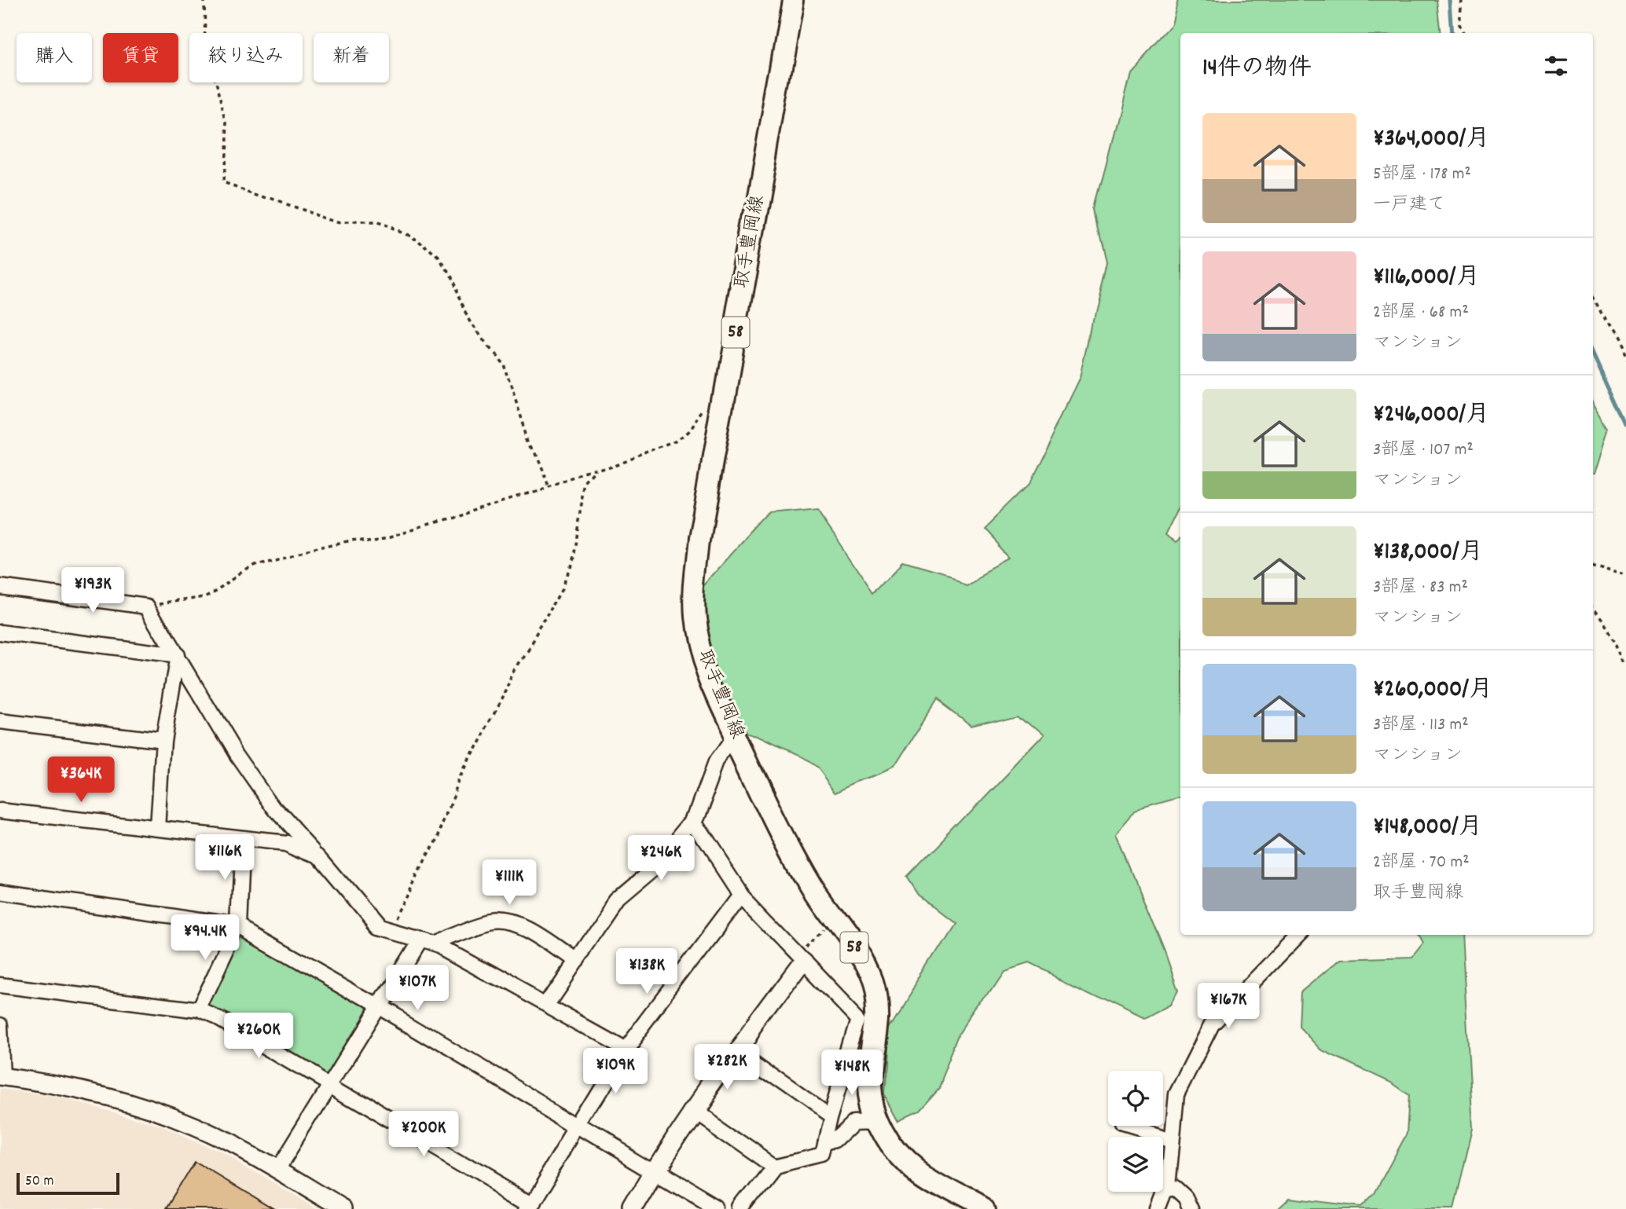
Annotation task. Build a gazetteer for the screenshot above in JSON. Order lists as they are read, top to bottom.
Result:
{
  "streets": {
    "main road": ["取手豊岡線", "58"]
  },
  "scale_bar": "50 m",
  "page": {
    "chip": [
      "購入",
      "賃貸",
      "絞り込み",
      "新着"
    ],
    "heading": "14件の物件",
    "list": [
      {
        "name": "¥364,000/月",
        "note": "5部屋 · 178 m² · 一戸建て"
      },
      {
        "name": "¥116,000/月",
        "note": "2部屋 · 68 m² · マンション"
      },
      {
        "name": "¥246,000/月",
        "note": "3部屋 · 107 m² · マンション"
      },
      {
        "name": "¥138,000/月",
        "note": "3部屋 · 83 m² · マンション"
      },
      {
        "name": "¥260,000/月",
        "note": "3部屋 · 113 m² · マンション"
      },
      {
        "name": "¥148,000/月",
        "note": "2部屋 · 70 m² · 取手豊岡線"
      }
    ],
    "price": [
      "¥193K",
      "¥364K",
      "¥116K",
      "¥246K",
      "¥111K",
      "¥94.4K",
      "¥138K",
      "¥107K",
      "¥167K",
      "¥260K",
      "¥282K",
      "¥109K",
      "¥148K",
      "¥200K"
    ],
    "scale": "50 m"
  }
}
